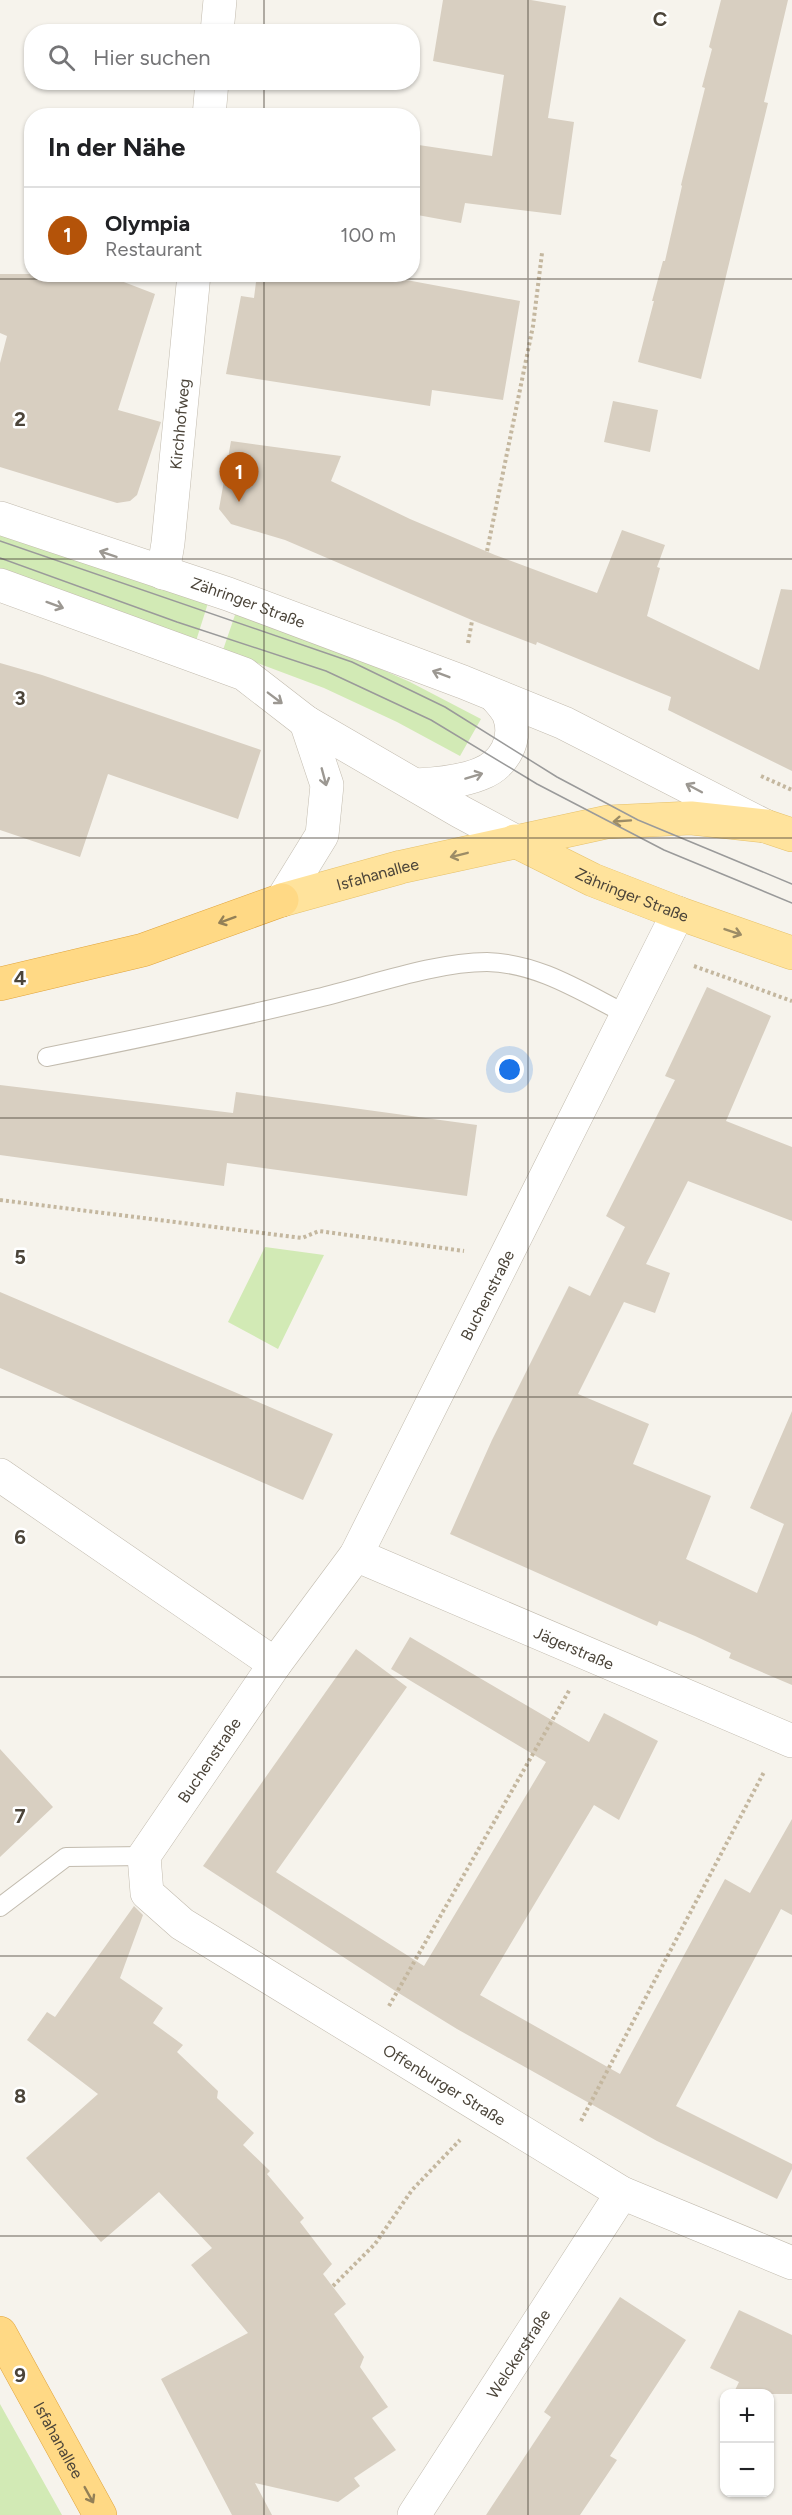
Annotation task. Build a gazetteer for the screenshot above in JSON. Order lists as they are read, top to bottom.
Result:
{
  "streets": {
    "highway": ["Isfahanallee"],
    "main road": ["Zähringer Straße"],
    "street": [
      "Kirchhofweg",
      "Buchenstraße",
      "Jägerstraße",
      "Offenburger Straße",
      "Welckerstraße"
    ]
  },
  "crossings": [
    ["Kirchhofweg", "Zähringer Straße"],
    ["Zähringer Straße", "Isfahanallee"],
    ["Zähringer Straße", "Buchenstraße"],
    ["Buchenstraße", "Jägerstraße"],
    ["Buchenstraße", "Offenburger Straße"],
    ["Offenburger Straße", "Welckerstraße"]
  ],
  "page": {
    "search": "Hier suchen",
    "heading": "In der Nähe",
    "list": [
      {
        "mark": "1",
        "name": "Olympia",
        "note": "Restaurant",
        "value": "100 m"
      }
    ],
    "pins": "1",
    "map_buttons": ["+", "−"]
  },
  "grid": {
    "columns": ["C"],
    "rows": [
      "2",
      "3",
      "4",
      "5",
      "6",
      "7",
      "8",
      "9"
    ]
  }
}
